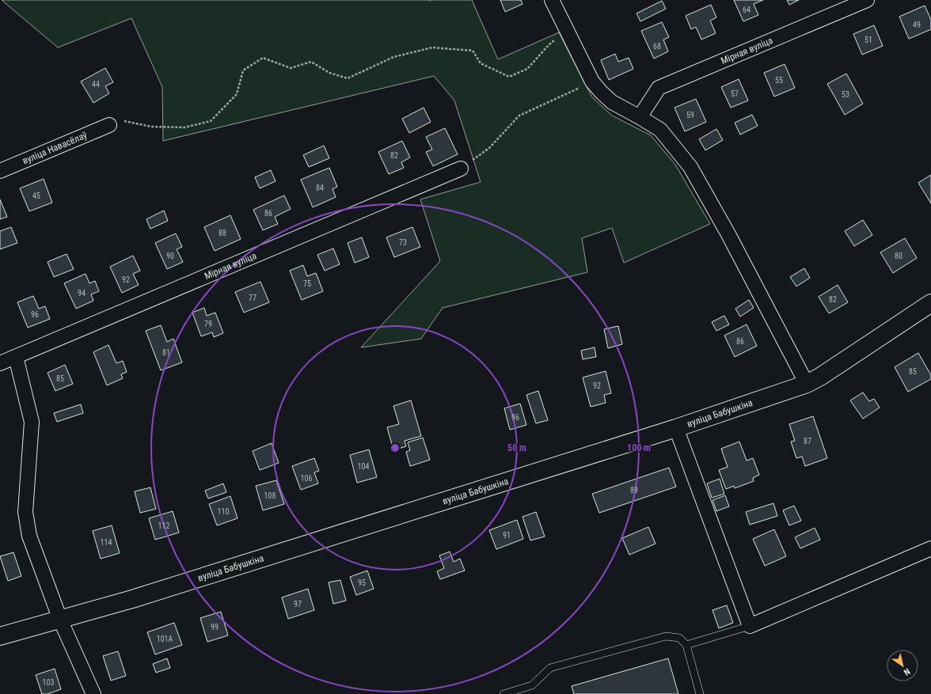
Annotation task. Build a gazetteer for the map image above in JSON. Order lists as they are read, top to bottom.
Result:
{
  "streets": {
    "street": ["Мірная вуліца", "вуліца Навасёлаў", "вуліца Бабушкіна"]
  },
  "house_numbers": [
    "64",
    "49",
    "51",
    "68",
    "55",
    "44",
    "57",
    "53",
    "59",
    "82",
    "84",
    "45",
    "86",
    "88",
    "73",
    "90",
    "80",
    "92",
    "75",
    "94",
    "77",
    "82",
    "96",
    "79",
    "86",
    "81",
    "85",
    "85",
    "92",
    "96",
    "87",
    "104",
    "106",
    "89",
    "108",
    "110",
    "112",
    "91",
    "114",
    "95",
    "97",
    "99",
    "101А",
    "103"
  ],
  "north": "bottom right",
  "rings": ["50 m", "100 m"]
}
